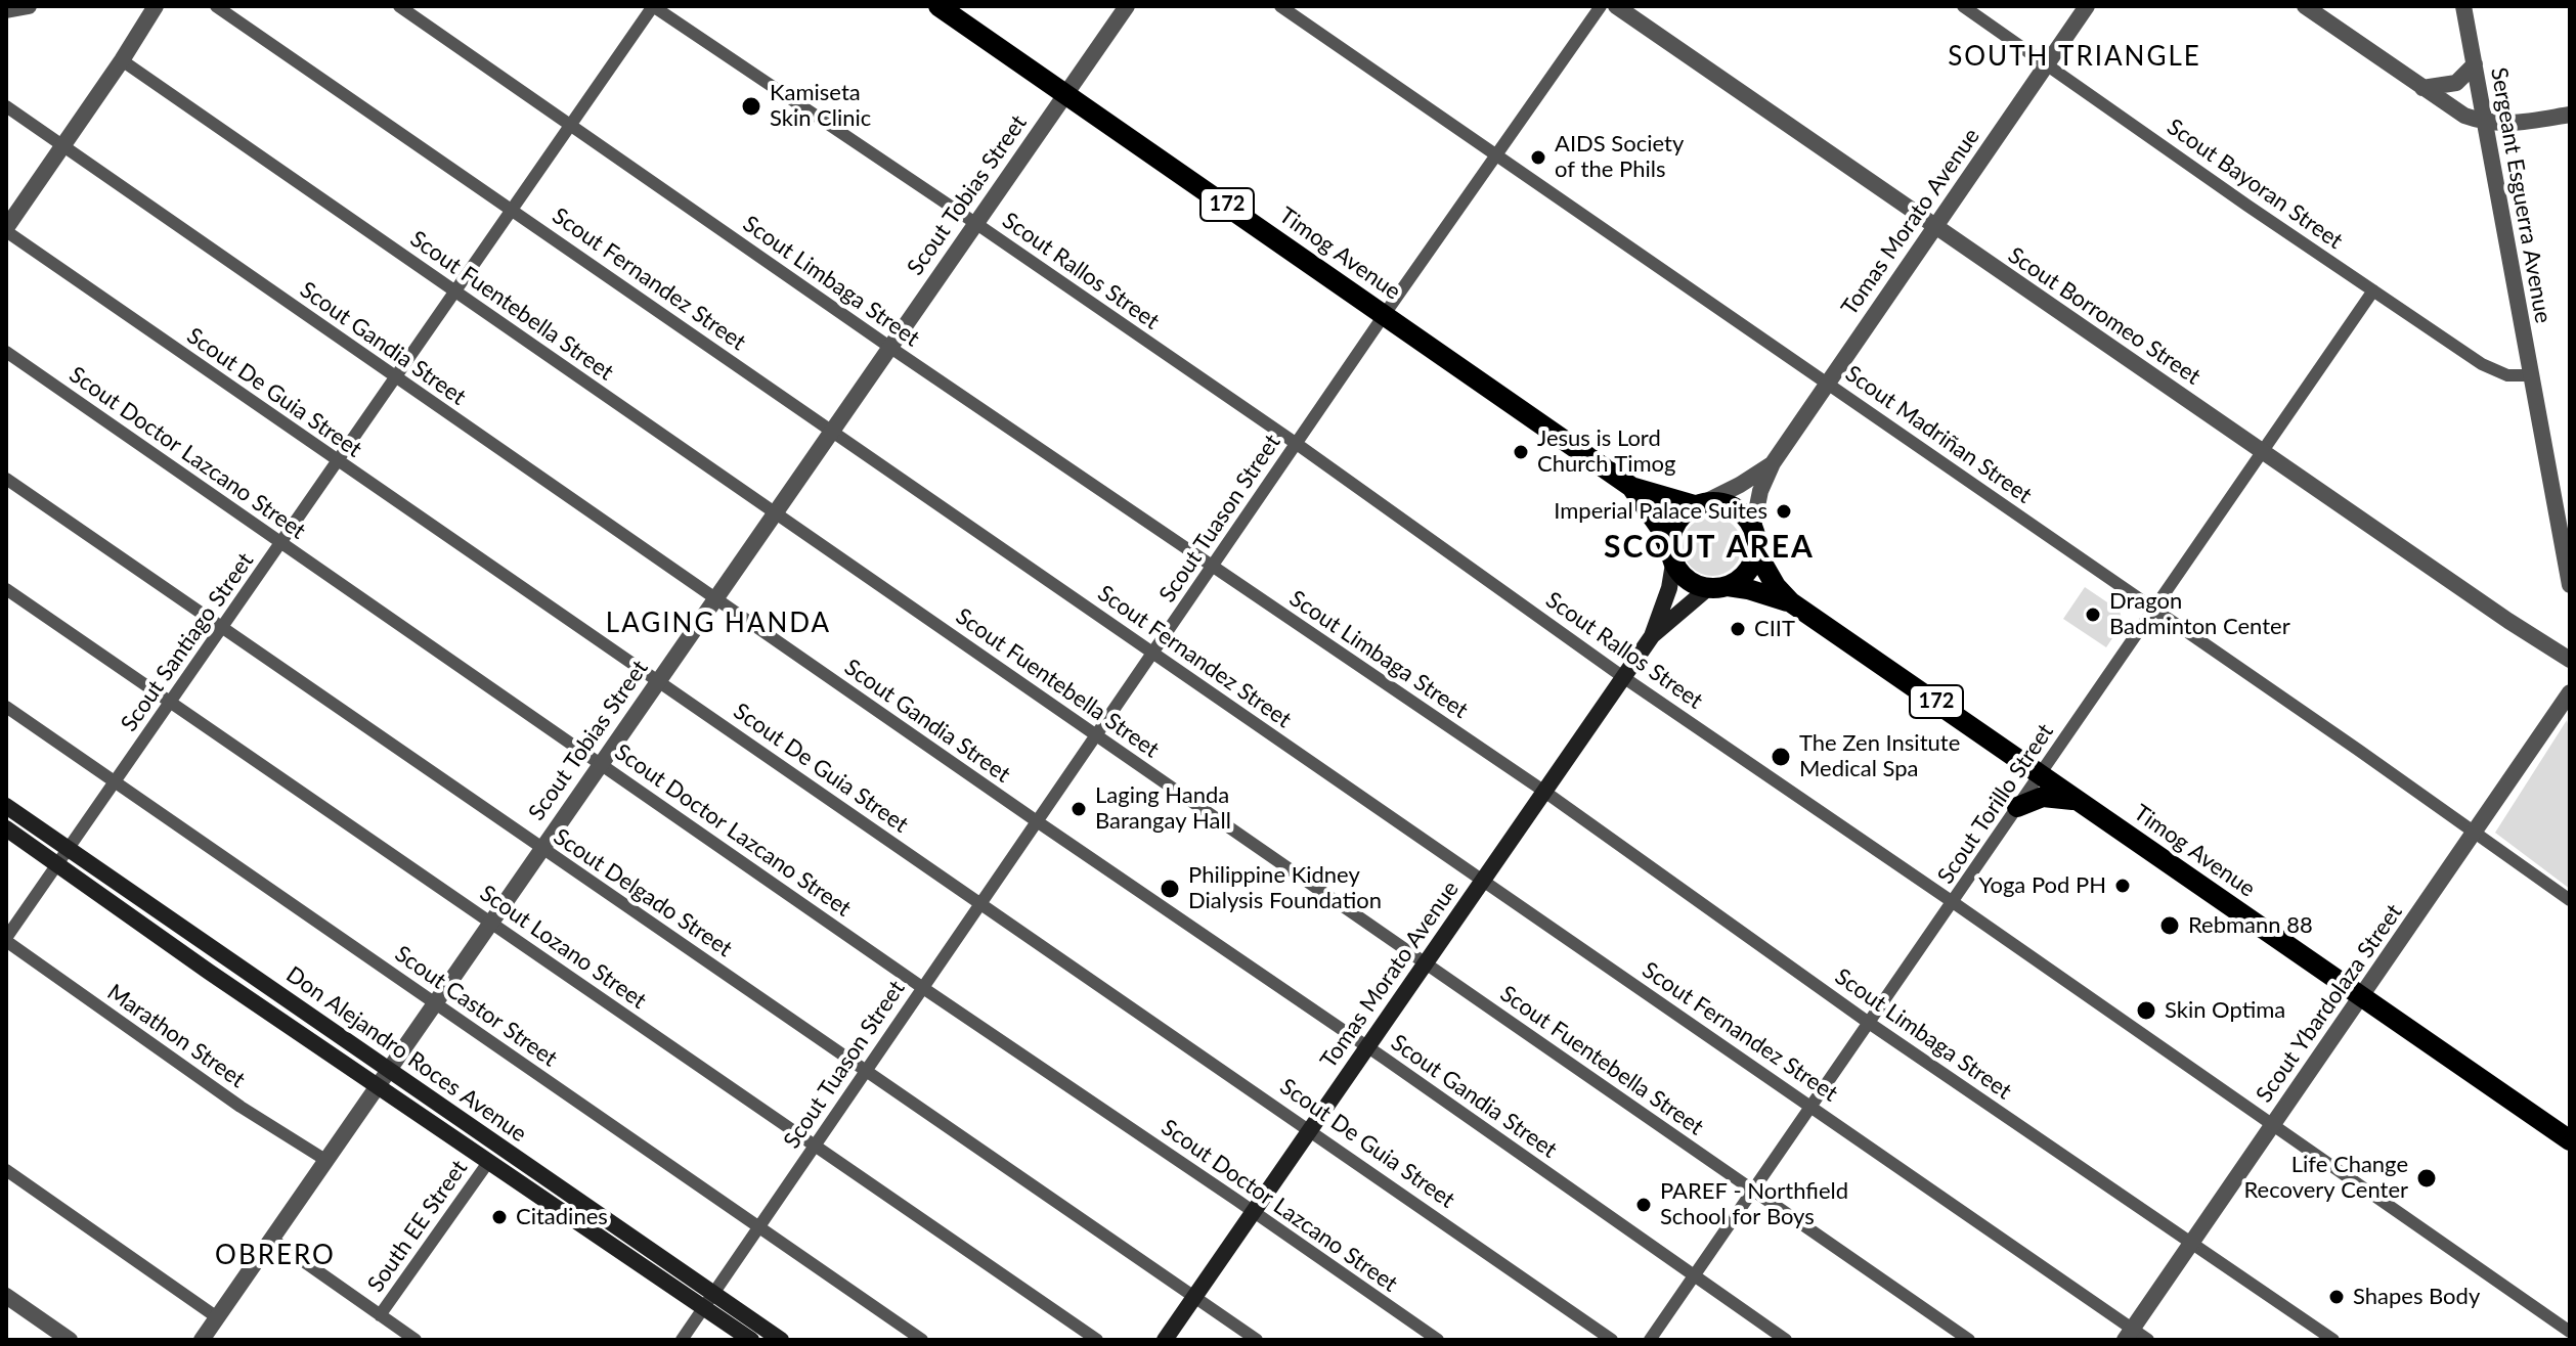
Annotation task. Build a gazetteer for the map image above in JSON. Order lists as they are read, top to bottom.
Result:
{
  "streets": {
    "main road": [
      "172",
      "Tomas Morato Avenue",
      "Timog Avenue",
      "Don Alejandro Roces Avenue"
    ],
    "street": [
      "Scout Bayoran Street",
      "Scout Tobias Street",
      "Sergeant Esguerra Avenue",
      "Scout Rallos Street",
      "Scout Fernandez Street",
      "Scout Limbaga Street",
      "Scout Fuentebella Street",
      "Scout Borromeo Street",
      "Scout Gandia Street",
      "Scout De Guia Street",
      "Scout Madriñan Street",
      "Scout Doctor Lazcano Street",
      "Scout Tuason Street",
      "Scout Santiago Street",
      "Scout Torillo Street",
      "Scout Delgado Street",
      "Scout Lozano Street",
      "Scout Ybardolaza Street",
      "Scout Castor Street",
      "Marathon Street",
      "South EE Street"
    ]
  },
  "crossings": [
    ["Scout Bayoran Street", "Sergeant Esguerra Avenue"],
    ["Scout Bayoran Street", "Tomas Morato Avenue"],
    ["Scout Bayoran Street", "Scout Torillo Street"],
    ["Scout Tobias Street", "Timog Avenue"],
    ["Scout Tobias Street", "Scout Rallos Street"],
    ["Scout Tobias Street", "Scout Fernandez Street"],
    ["Scout Tobias Street", "Scout Limbaga Street"],
    ["Scout Tobias Street", "Scout Fuentebella Street"],
    ["Scout Tobias Street", "Scout Gandia Street"],
    ["Scout Tobias Street", "Scout De Guia Street"],
    ["Scout Tobias Street", "Scout Doctor Lazcano Street"],
    ["Scout Tobias Street", "Scout Delgado Street"],
    ["Scout Tobias Street", "Scout Lozano Street"],
    ["Scout Tobias Street", "Scout Castor Street"],
    ["Scout Tobias Street", "Marathon Street"],
    ["Scout Tobias Street", "Don Alejandro Roces Avenue"],
    ["172", "Tomas Morato Avenue"],
    ["172", "Timog Avenue"],
    ["Tomas Morato Avenue", "Timog Avenue"],
    ["Tomas Morato Avenue", "Scout Rallos Street"],
    ["Tomas Morato Avenue", "Scout Fernandez Street"],
    ["Tomas Morato Avenue", "Scout Limbaga Street"],
    ["Tomas Morato Avenue", "Scout Fuentebella Street"],
    ["Tomas Morato Avenue", "Scout Borromeo Street"],
    ["Tomas Morato Avenue", "Scout Gandia Street"],
    ["Tomas Morato Avenue", "Scout De Guia Street"],
    ["Tomas Morato Avenue", "Scout Madriñan Street"],
    ["Tomas Morato Avenue", "Scout Doctor Lazcano Street"],
    ["Tomas Morato Avenue", "Scout Delgado Street"],
    ["Timog Avenue", "Scout Tuason Street"],
    ["Timog Avenue", "Scout Torillo Street"],
    ["Timog Avenue", "Scout Ybardolaza Street"],
    ["Scout Rallos Street", "Scout Tuason Street"],
    ["Scout Rallos Street", "Scout Santiago Street"],
    ["Scout Rallos Street", "Scout Torillo Street"],
    ["Scout Rallos Street", "Scout Ybardolaza Street"],
    ["Scout Fernandez Street", "Scout Tuason Street"],
    ["Scout Fernandez Street", "Scout Santiago Street"],
    ["Scout Fernandez Street", "Scout Torillo Street"],
    ["Scout Fernandez Street", "Scout Ybardolaza Street"],
    ["Scout Limbaga Street", "Scout Tuason Street"],
    ["Scout Limbaga Street", "Scout Santiago Street"],
    ["Scout Limbaga Street", "Scout Torillo Street"],
    ["Scout Limbaga Street", "Scout Ybardolaza Street"],
    ["Scout Fuentebella Street", "Scout Tuason Street"],
    ["Scout Fuentebella Street", "Scout Santiago Street"],
    ["Scout Fuentebella Street", "Scout Torillo Street"],
    ["Scout Borromeo Street", "Scout Torillo Street"],
    ["Scout Gandia Street", "Scout Tuason Street"],
    ["Scout Gandia Street", "Scout Santiago Street"],
    ["Scout Gandia Street", "Scout Torillo Street"],
    ["Scout De Guia Street", "Scout Tuason Street"],
    ["Scout De Guia Street", "Scout Santiago Street"],
    ["Scout Madriñan Street", "Scout Tuason Street"],
    ["Scout Madriñan Street", "Scout Torillo Street"],
    ["Scout Madriñan Street", "Scout Ybardolaza Street"],
    ["Scout Doctor Lazcano Street", "Scout Tuason Street"],
    ["Scout Doctor Lazcano Street", "Scout Santiago Street"],
    ["Scout Tuason Street", "Scout Delgado Street"],
    ["Scout Tuason Street", "Scout Lozano Street"],
    ["Scout Tuason Street", "Scout Castor Street"],
    ["Scout Tuason Street", "Don Alejandro Roces Avenue"],
    ["Scout Santiago Street", "Scout Delgado Street"],
    ["Scout Santiago Street", "Scout Lozano Street"],
    ["Scout Santiago Street", "Scout Castor Street"],
    ["Scout Santiago Street", "Marathon Street"],
    ["Scout Santiago Street", "Don Alejandro Roces Avenue"],
    ["Don Alejandro Roces Avenue", "South EE Street"]
  ],
  "districts": [
    "SOUTH TRIANGLE",
    "SCOUT AREA",
    "LAGING HANDA",
    "OBRERO"
  ],
  "places": [
    "Kamiseta Skin Clinic",
    "AIDS Society of the Phils",
    "Jesus is Lord Church Timog",
    "Imperial Palace Suites",
    "Dragon Badminton Center",
    "CIIT",
    "The Zen Insitute Medical Spa",
    "Laging Handa Barangay Hall",
    "Yoga Pod PH",
    "Philippine Kidney Dialysis Foundation",
    "Rebmann 88",
    "Skin Optima",
    "Life Change Recovery Center",
    "PAREF - Northfield School for Boys",
    "Citadines",
    "Shapes Body"
  ]
}
